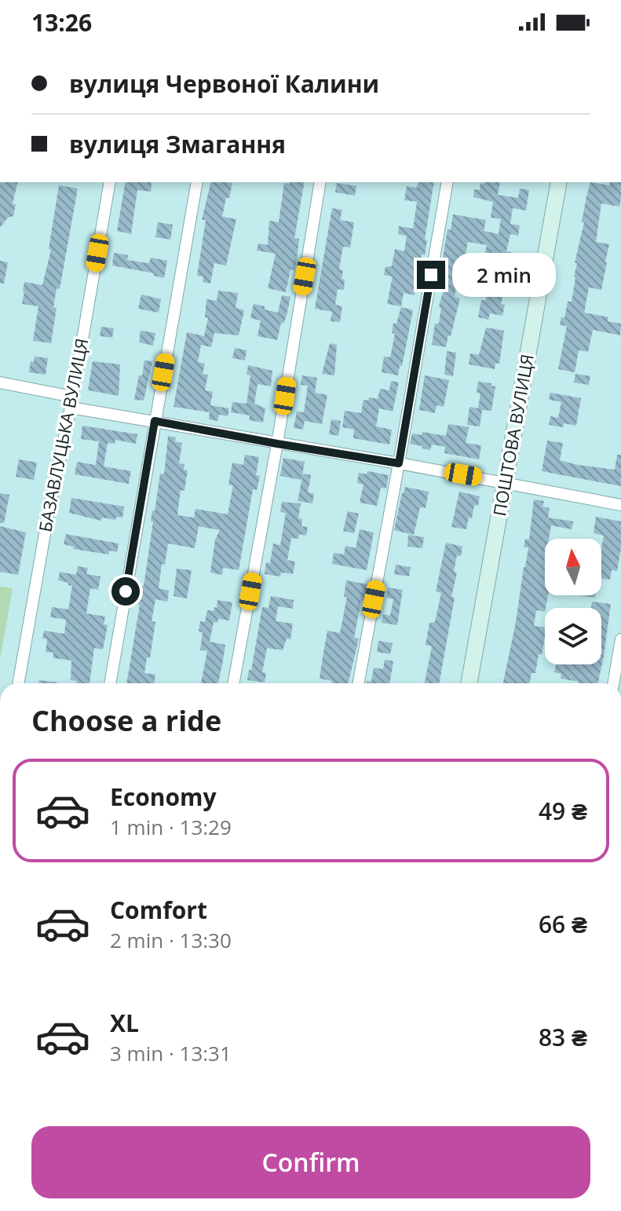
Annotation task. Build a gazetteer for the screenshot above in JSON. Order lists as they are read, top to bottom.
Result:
{
  "streets": {
    "street": ["БАЗАВЛУЦЬКА ВУЛИЦЯ", "ПОШТОВА ВУЛИЦЯ"]
  },
  "north": "top",
  "page": {
    "status": "13:26",
    "banner": ["вулиця Червоної Калини", "вулиця Змагання"],
    "bubble": "2 min",
    "heading": "Choose a ride",
    "list": [
      {
        "name": "Economy",
        "note": "1 min · 13:29",
        "value": "49 ₴"
      },
      {
        "name": "Comfort",
        "note": "2 min · 13:30",
        "value": "66 ₴"
      },
      {
        "name": "XL",
        "note": "3 min · 13:31",
        "value": "83 ₴"
      }
    ],
    "buttons": "Confirm"
  }
}
